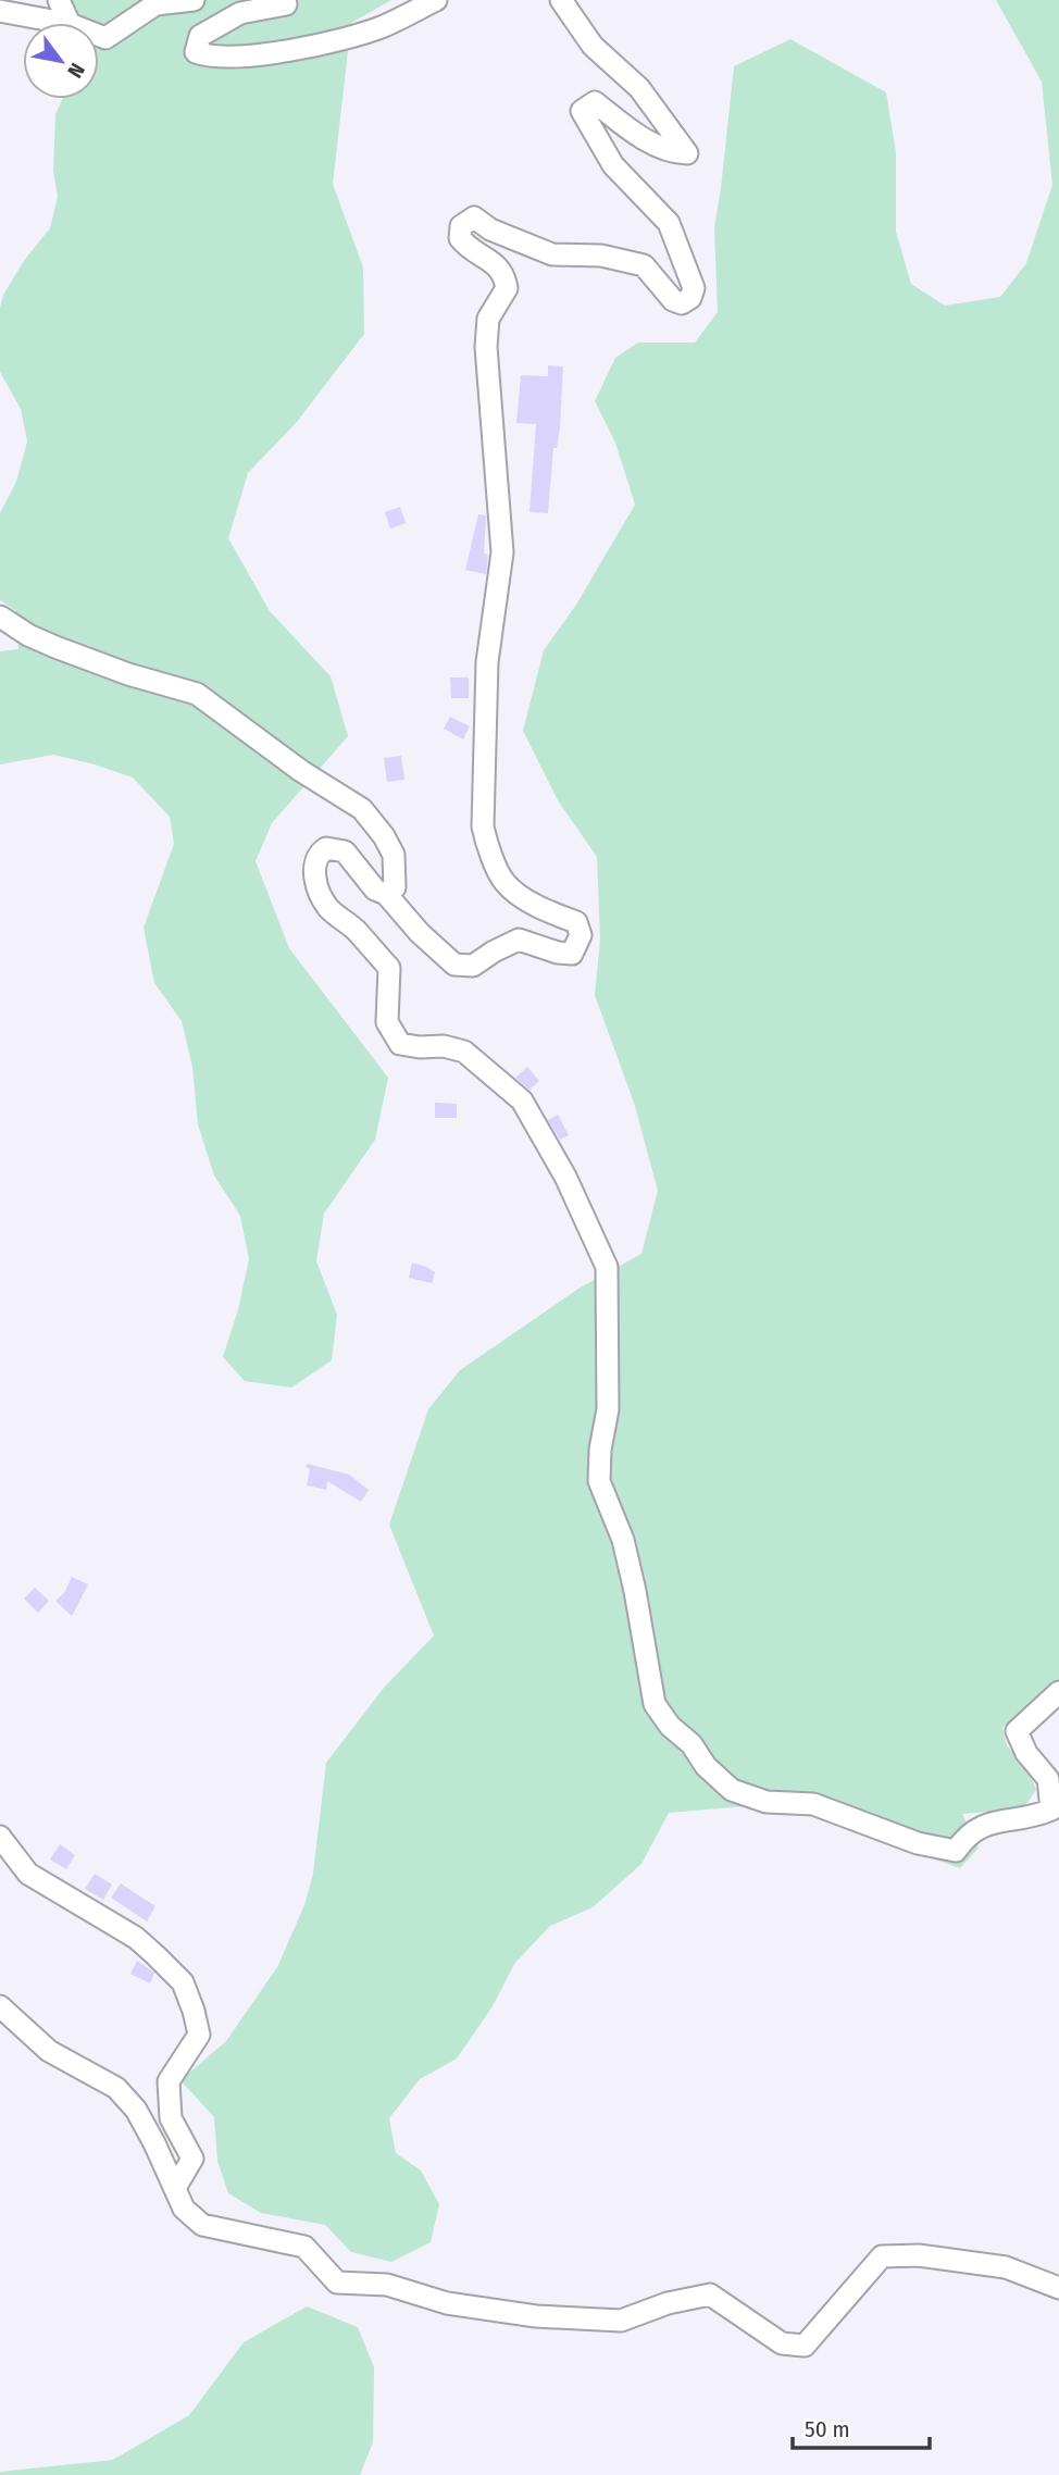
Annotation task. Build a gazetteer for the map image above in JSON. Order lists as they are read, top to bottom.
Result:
{
  "scale_bar": "50 m",
  "north": "bottom right"
}
